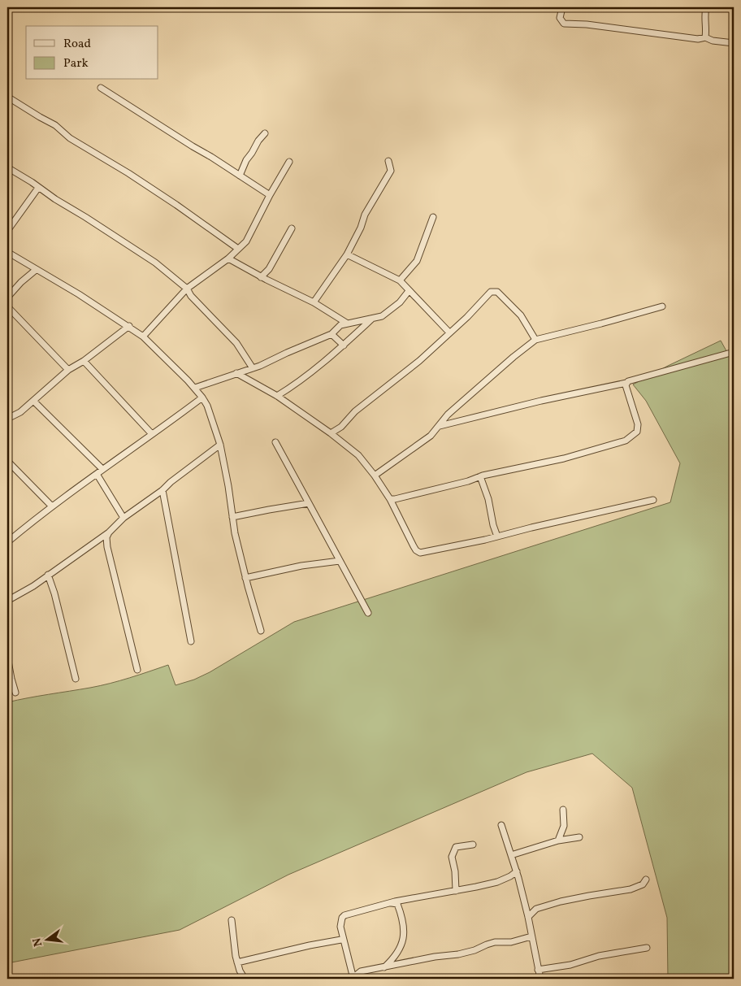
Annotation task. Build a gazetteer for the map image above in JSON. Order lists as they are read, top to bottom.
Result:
{
  "legend": ["Road", "Park"],
  "north": "left"
}
